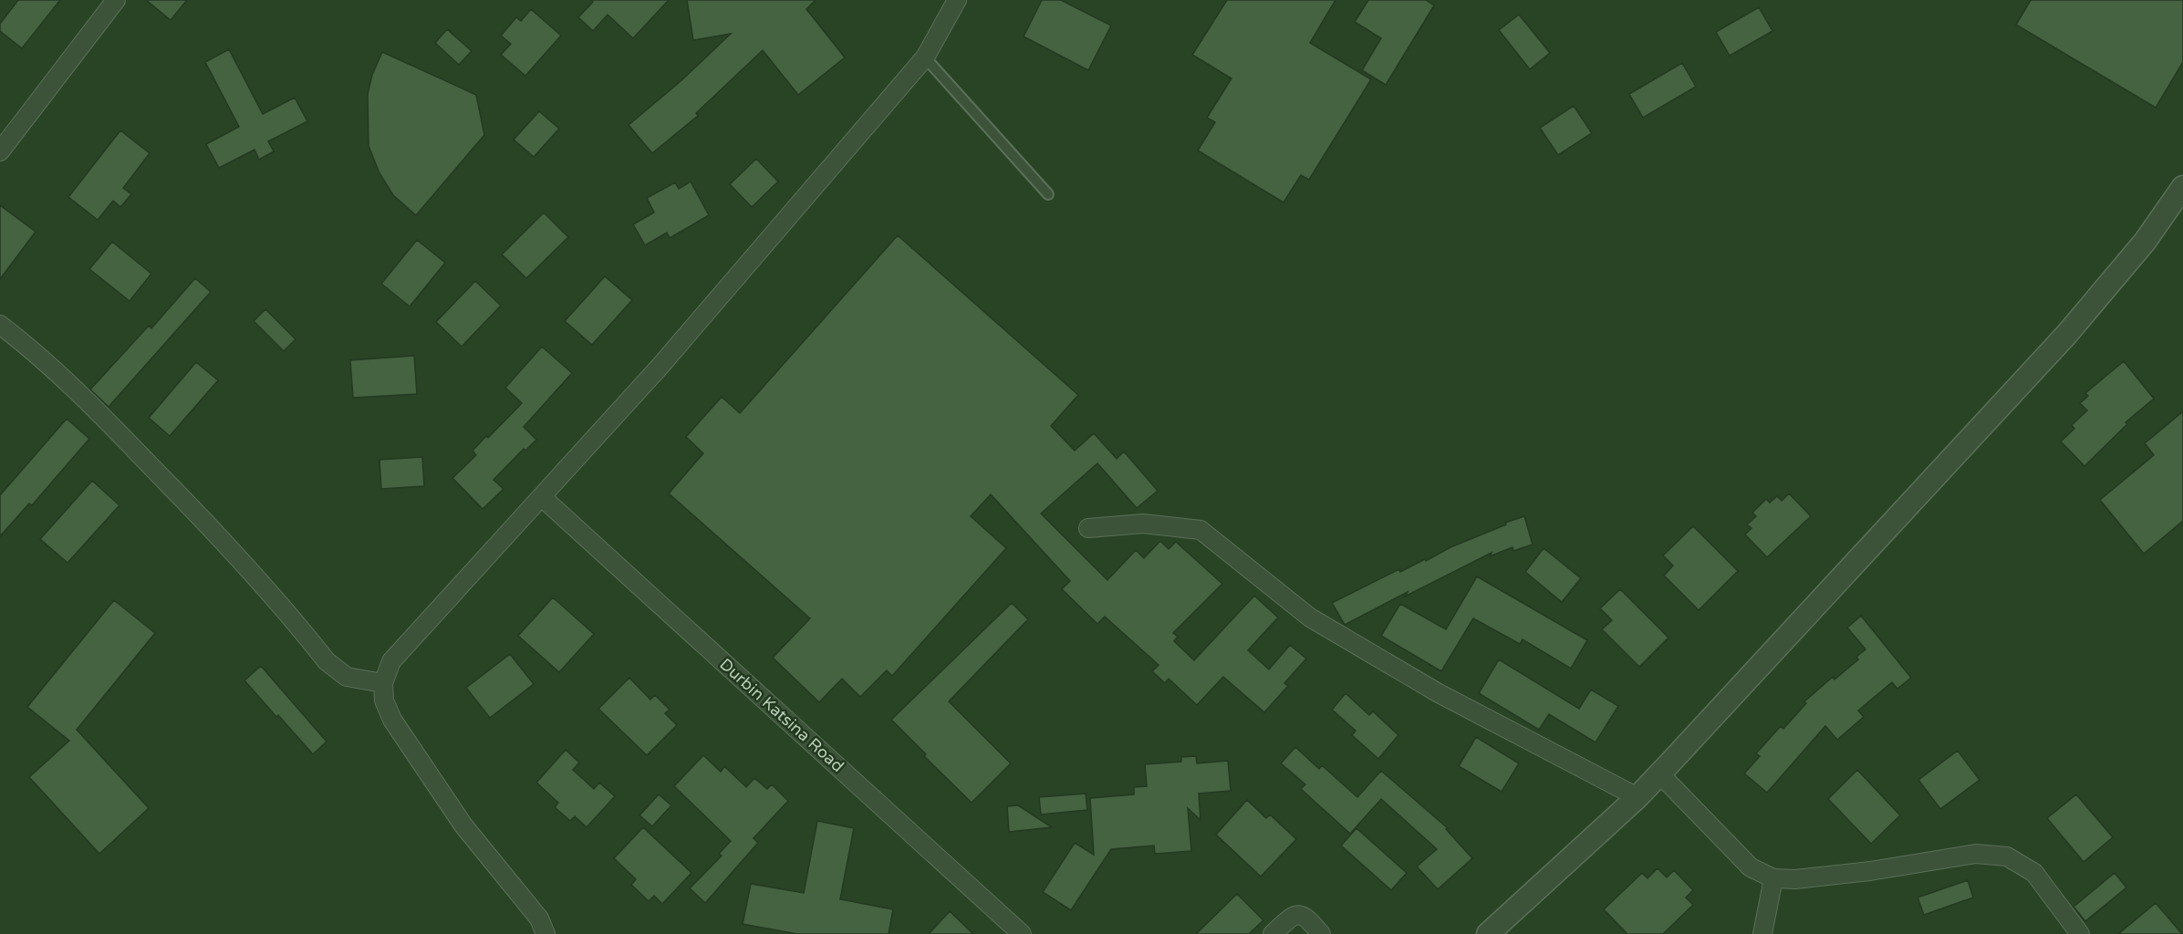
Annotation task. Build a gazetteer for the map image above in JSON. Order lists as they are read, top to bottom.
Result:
{
  "streets": {
    "street": ["Durbin Katsina Road"]
  }
}
